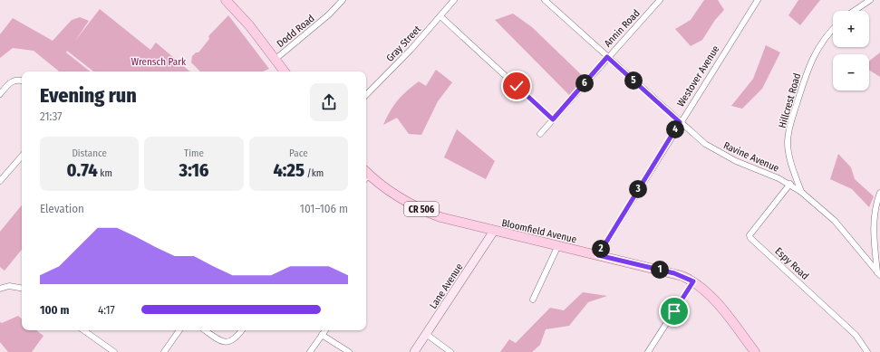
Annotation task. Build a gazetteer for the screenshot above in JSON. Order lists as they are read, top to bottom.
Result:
{
  "streets": {
    "main road": ["CR 506", "Bloomfield Avenue"],
    "street": [
      "Annin Road",
      "Dodd Road",
      "Gray Street",
      "Westover Avenue",
      "Hillcrest Road",
      "Ravine Avenue",
      "Espy Road",
      "Lane Avenue"
    ]
  },
  "crossings": [
    ["Annin Road", "Ravine Avenue"],
    ["Westover Avenue", "Ravine Avenue"],
    ["Westover Avenue", "Bloomfield Avenue"],
    ["Hillcrest Road", "Ravine Avenue"],
    ["Ravine Avenue", "Espy Road"],
    ["Bloomfield Avenue", "Lane Avenue"]
  ],
  "parks": ["Wrensch Park"],
  "page": {
    "map_buttons": ["+", "−"],
    "pins": [
      "5",
      "6",
      "4",
      "3",
      "2",
      "1"
    ],
    "heading": ["Evening run", "21:37"],
    "stats": [
      ["Distance", "0.74 km"],
      ["Time", "3:16"],
      ["Pace", "4:25 /km"]
    ],
    "chart": ["Elevation", "101–106 m"],
    "list": [
      {
        "name": "100 m",
        "note": "4:17"
      }
    ]
  }
}
